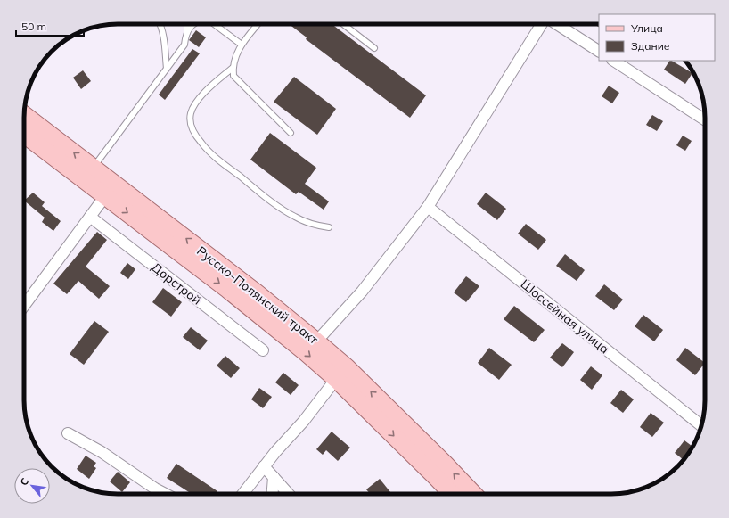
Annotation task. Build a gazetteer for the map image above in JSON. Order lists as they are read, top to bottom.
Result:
{
  "streets": {
    "main road": ["Русско-Полянский тракт"],
    "street": ["Дорстрой", "Шоссейная улица"]
  },
  "legend": ["Улица", "Здание"],
  "scale_bar": "50 m",
  "north": "top left"
}
